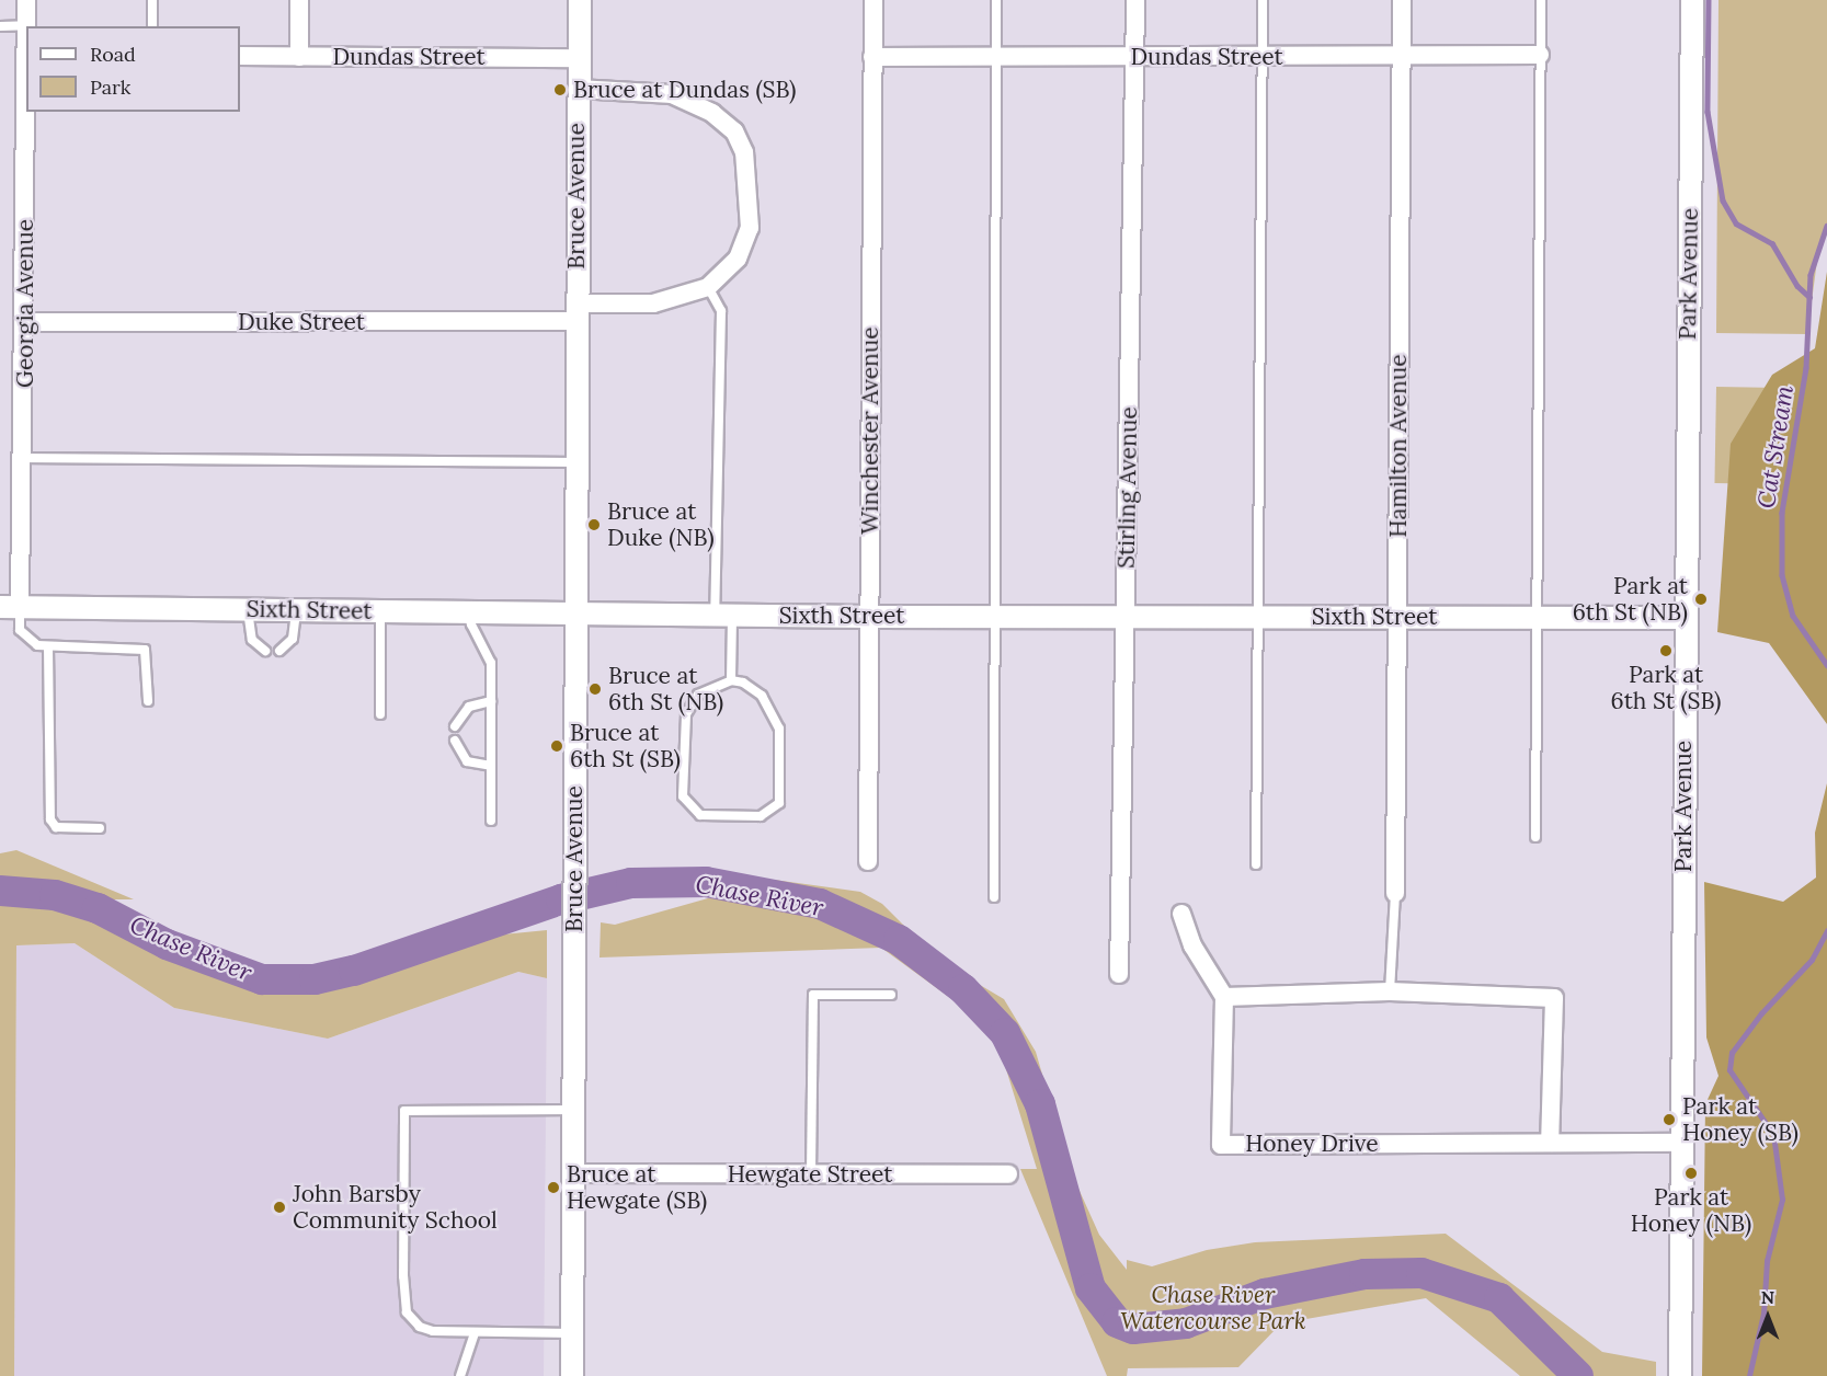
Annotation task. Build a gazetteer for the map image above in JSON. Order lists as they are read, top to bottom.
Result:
{
  "streets": {
    "street": [
      "Dundas Street",
      "Bruce Avenue",
      "Park Avenue",
      "Georgia Avenue",
      "Duke Street",
      "Winchester Avenue",
      "Hamilton Avenue",
      "Stirling Avenue",
      "Sixth Street",
      "Honey Drive",
      "Hewgate Street"
    ]
  },
  "crossings": [
    ["Dundas Street", "Bruce Avenue"],
    ["Dundas Street", "Winchester Avenue"],
    ["Dundas Street", "Hamilton Avenue"],
    ["Dundas Street", "Stirling Avenue"],
    ["Bruce Avenue", "Duke Street"],
    ["Bruce Avenue", "Sixth Street"],
    ["Bruce Avenue", "Hewgate Street"],
    ["Park Avenue", "Sixth Street"],
    ["Park Avenue", "Honey Drive"],
    ["Georgia Avenue", "Duke Street"],
    ["Georgia Avenue", "Sixth Street"],
    ["Winchester Avenue", "Sixth Street"],
    ["Hamilton Avenue", "Sixth Street"],
    ["Stirling Avenue", "Sixth Street"]
  ],
  "water": ["Cat Stream", "Chase River"],
  "parks": ["Chase River Watercourse Park"],
  "places": [
    "Bruce at Dundas (SB)",
    "Bruce at Duke (NB)",
    "Park at 6th St (NB)",
    "Park at 6th St (SB)",
    "Bruce at 6th St (NB)",
    "Bruce at 6th St (SB)",
    "Park at Honey (SB)",
    "Park at Honey (NB)",
    "Bruce at Hewgate (SB)",
    "John Barsby Community School"
  ],
  "legend": ["Road", "Park"],
  "north": "top"
}
